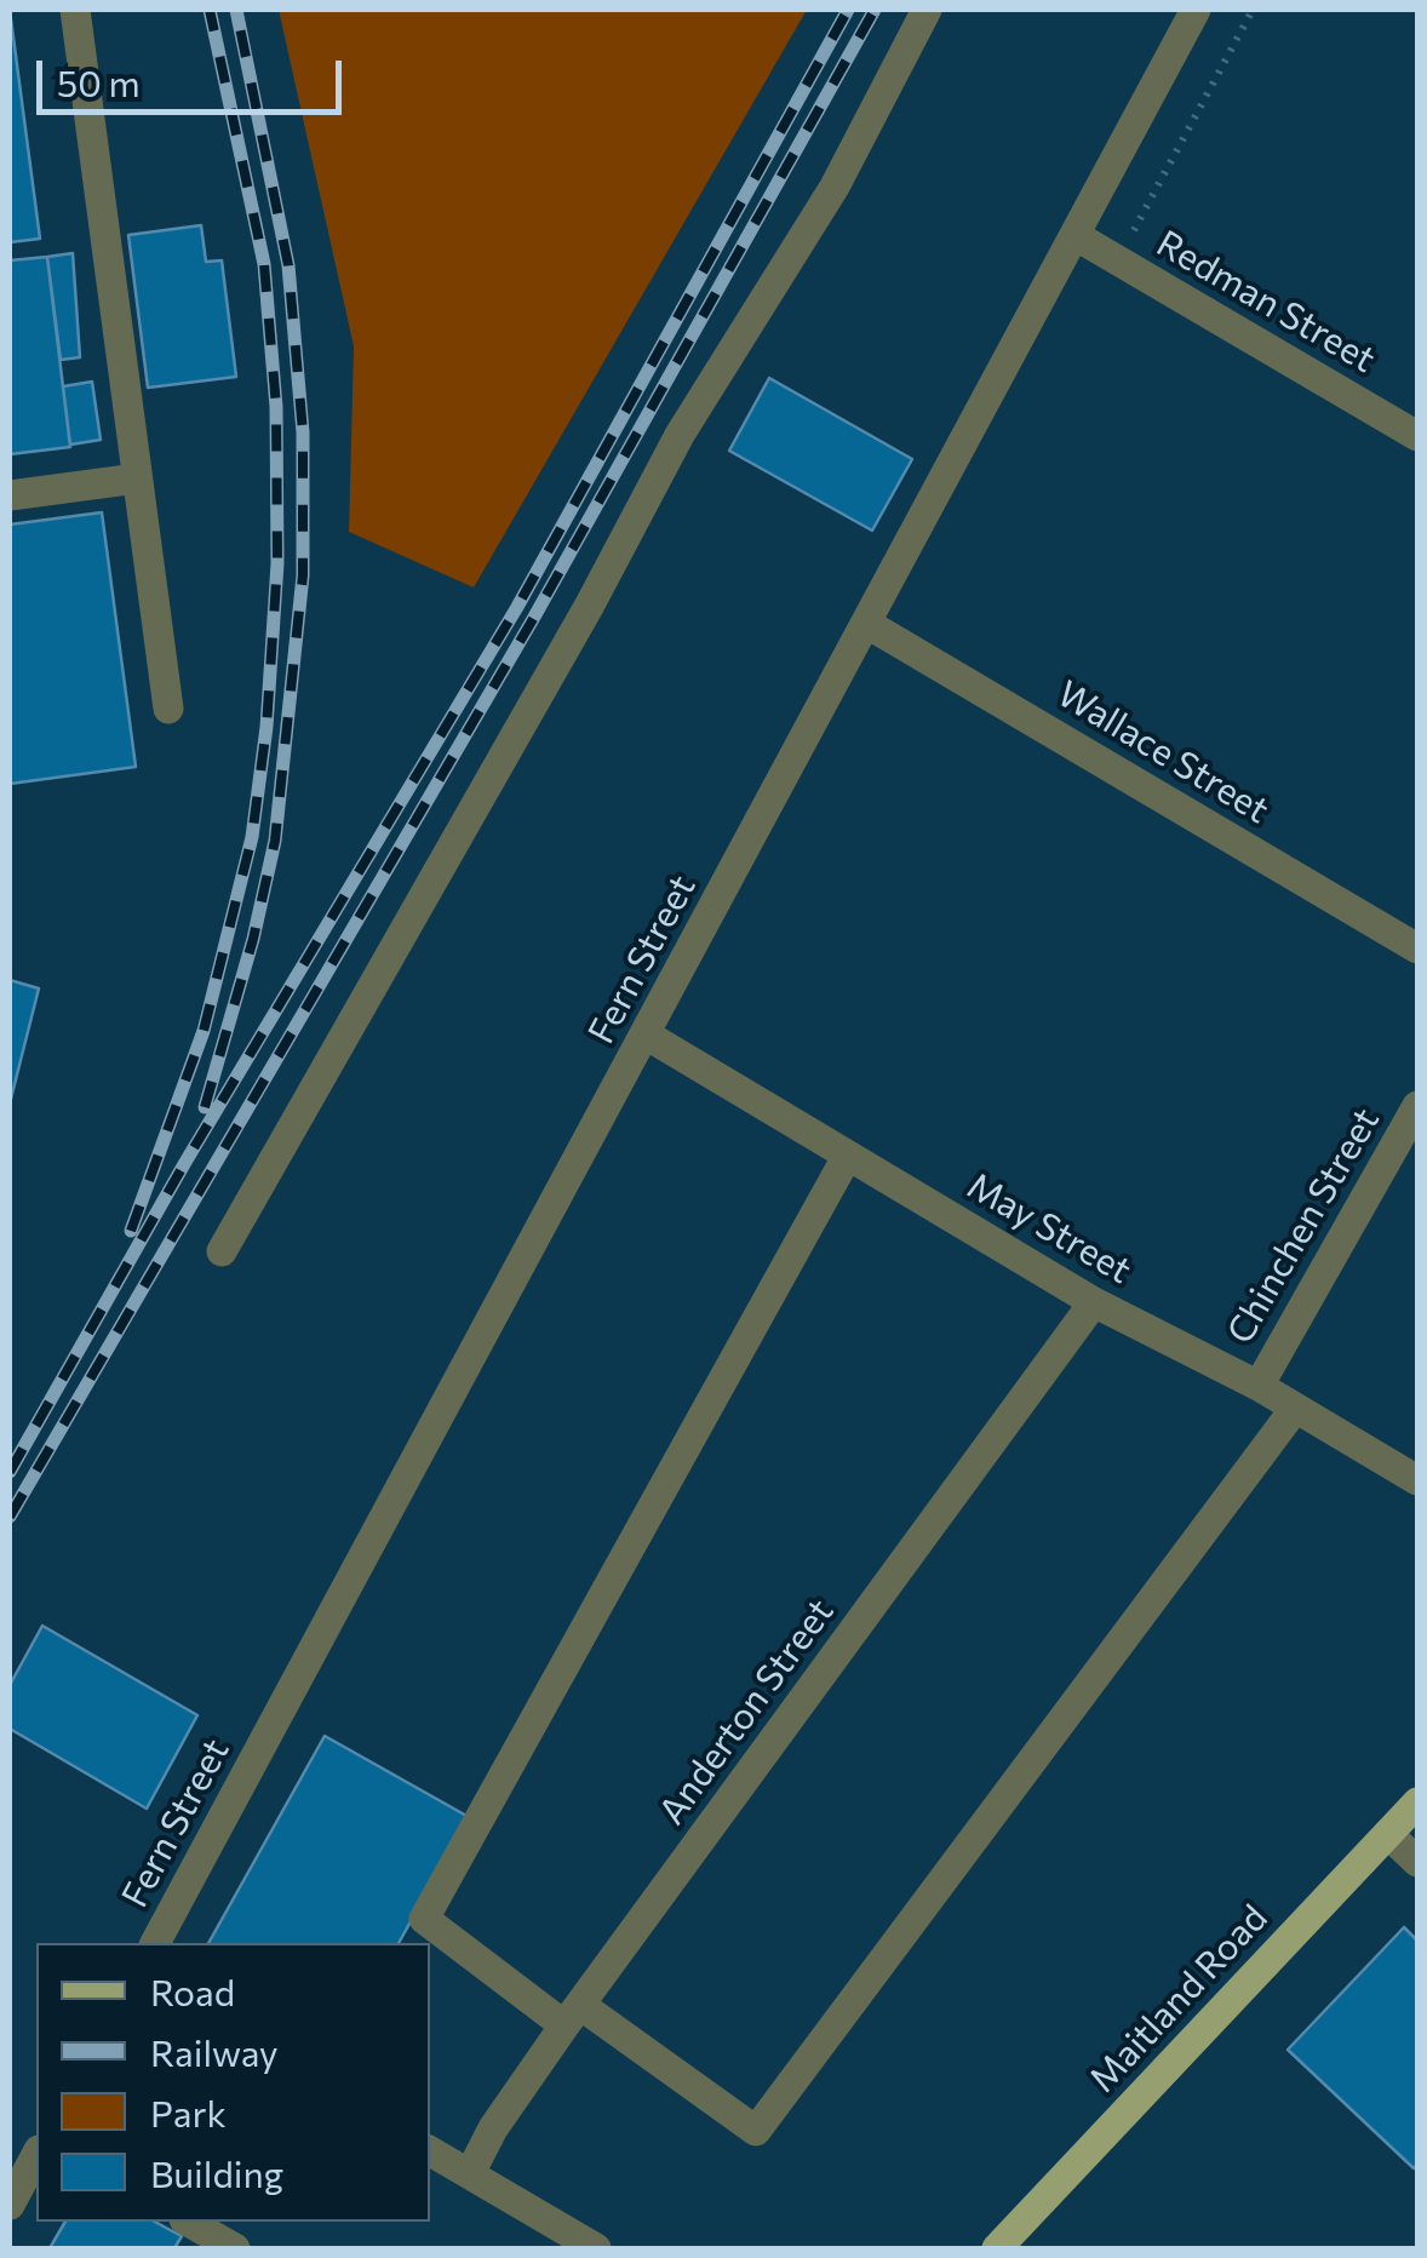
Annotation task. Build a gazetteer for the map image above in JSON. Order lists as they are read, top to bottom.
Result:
{
  "streets": {
    "main road": ["Maitland Road"],
    "street": [
      "Redman Street",
      "Wallace Street",
      "Fern Street",
      "Chinchen Street",
      "May Street",
      "Anderton Street"
    ]
  },
  "crossings": [
    ["Redman Street", "Fern Street"],
    ["Wallace Street", "Fern Street"],
    ["Fern Street", "May Street"],
    ["Chinchen Street", "May Street"],
    ["May Street", "Anderton Street"]
  ],
  "legend": [
    "Road",
    "Railway",
    "Park",
    "Building"
  ],
  "scale_bar": "50 m"
}
